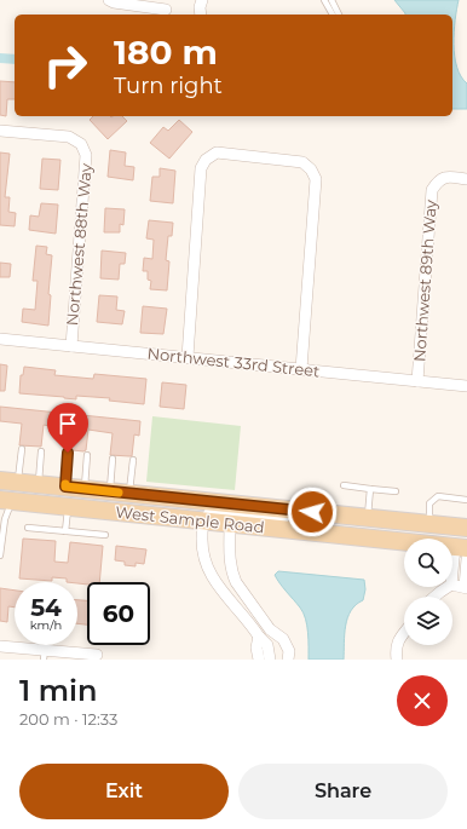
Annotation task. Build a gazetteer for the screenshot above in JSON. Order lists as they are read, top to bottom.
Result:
{
  "streets": {
    "main road": ["West Sample Road"],
    "street": ["Northwest 88th Way", "Northwest 89th Way", "Northwest 33rd Street"]
  },
  "crossings": [
    ["Northwest 88th Way", "Northwest 33rd Street"],
    ["Northwest 89th Way", "Northwest 33rd Street"]
  ],
  "page": {
    "turn": ["180 m", "Turn right"],
    "speed": "54 km/h",
    "limit": "60",
    "heading": ["1 min", "200 m · 12:33"],
    "buttons": ["Exit", "Share"]
  }
}
